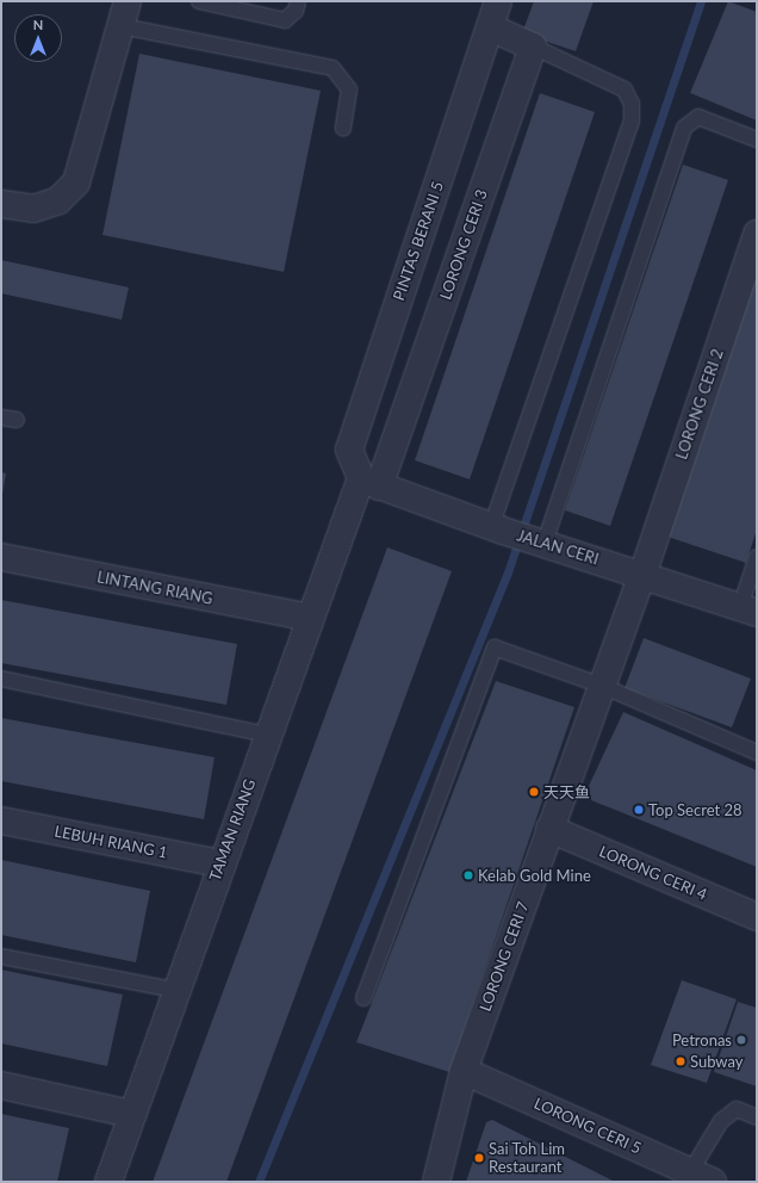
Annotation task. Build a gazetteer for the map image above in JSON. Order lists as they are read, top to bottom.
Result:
{
  "streets": {
    "street": [
      "PINTAS BERANI 5",
      "LORONG CERI 3",
      "LORONG CERI 2",
      "JALAN CERI",
      "LINTANG RIANG",
      "TAMAN RIANG",
      "LEBUH RIANG 1",
      "LORONG CERI 4",
      "LORONG CERI 7",
      "LORONG CERI 5"
    ]
  },
  "crossings": [
    ["PINTAS BERANI 5", "LORONG CERI 3"],
    ["PINTAS BERANI 5", "JALAN CERI"],
    ["PINTAS BERANI 5", "TAMAN RIANG"],
    ["LORONG CERI 3", "JALAN CERI"],
    ["LORONG CERI 3", "TAMAN RIANG"],
    ["LORONG CERI 2", "JALAN CERI"],
    ["LORONG CERI 2", "LORONG CERI 7"],
    ["JALAN CERI", "TAMAN RIANG"],
    ["JALAN CERI", "LORONG CERI 7"],
    ["LINTANG RIANG", "TAMAN RIANG"],
    ["TAMAN RIANG", "LEBUH RIANG 1"],
    ["LORONG CERI 4", "LORONG CERI 7"],
    ["LORONG CERI 7", "LORONG CERI 5"]
  ],
  "places": [
    "天天鱼",
    "Top Secret 28",
    "Kelab Gold Mine",
    "Petronas",
    "Subway",
    "Sai Toh Lim Restaurant"
  ],
  "north": "top"
}
